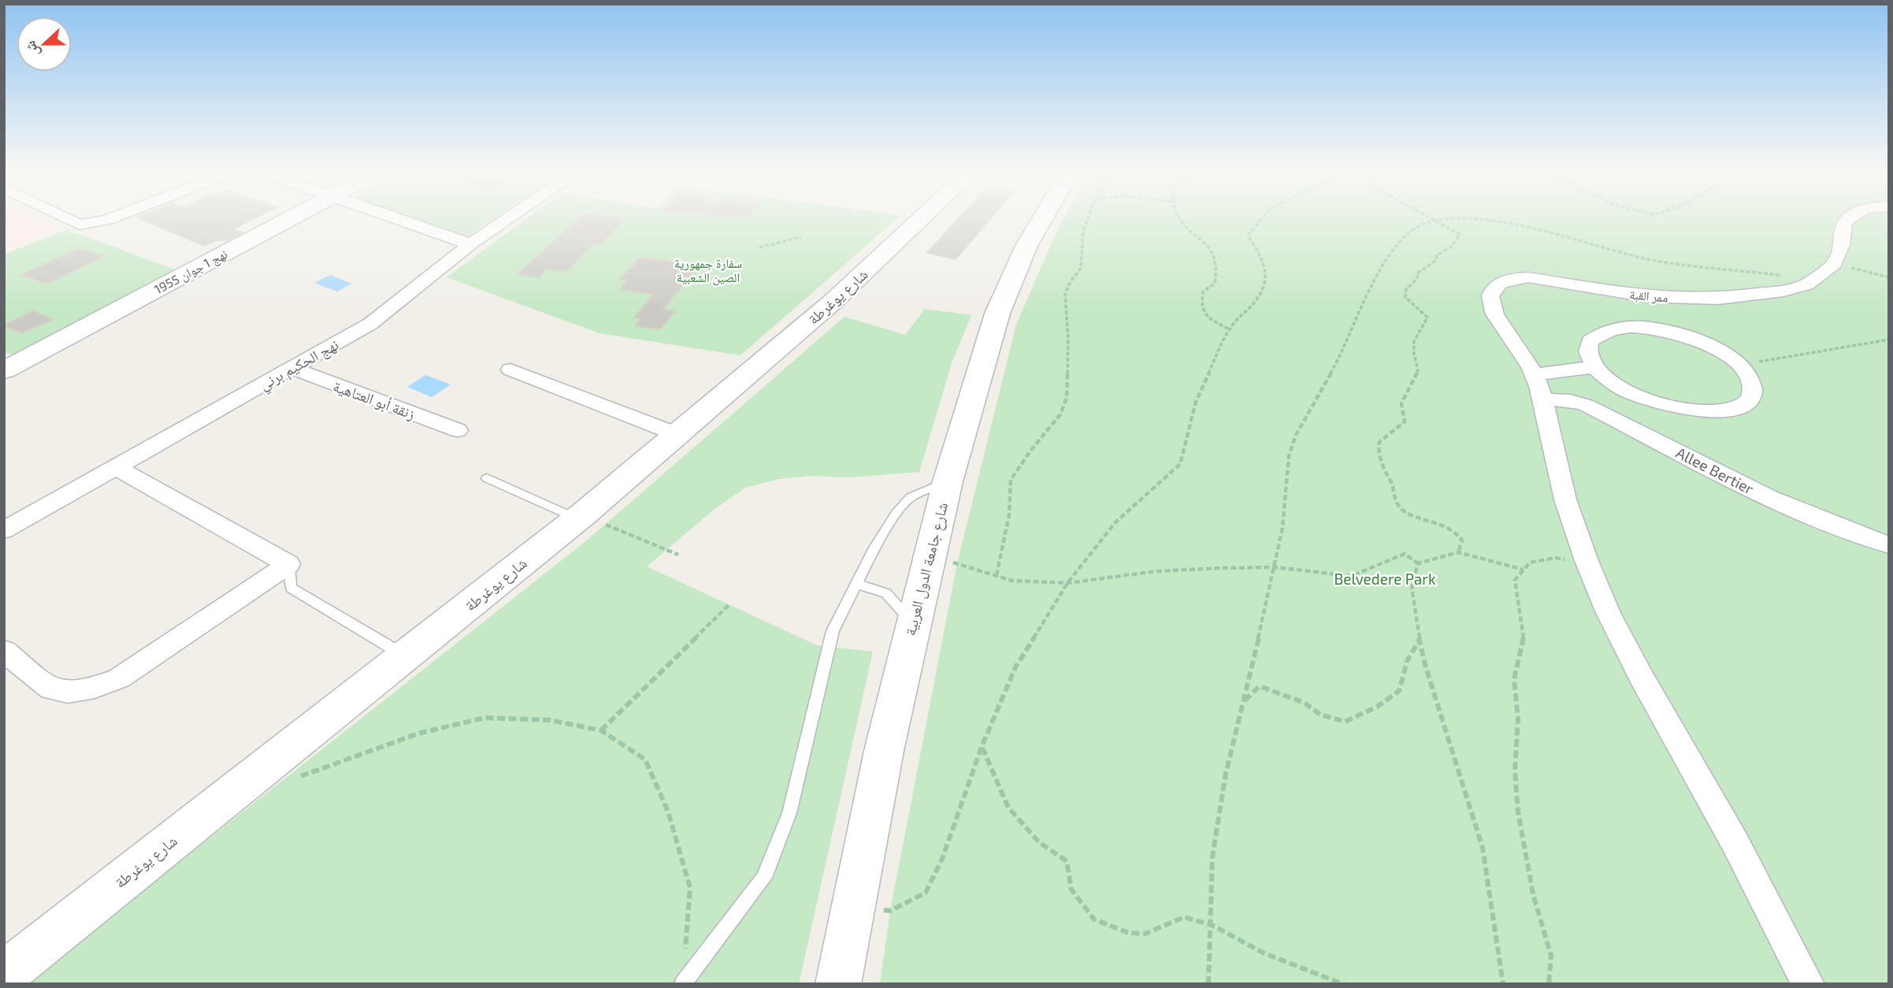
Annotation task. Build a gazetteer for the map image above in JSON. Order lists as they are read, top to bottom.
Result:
{
  "streets": {
    "street": [
      "نهج 1 جوان 1955",
      "ممر القبة",
      "شارع يوغرطة",
      "نهج الحكيم برني",
      "زنقة أبو العتاهية",
      "Allee Bertier",
      "شارع جامعة الدول العربية"
    ]
  },
  "crossings": [
    ["ممر القبة", "Allee Bertier"],
    ["نهج الحكيم برني", "زنقة أبو العتاهية"]
  ],
  "parks": ["سفارة جمهورية الصين الشعبية", "Belvedere Park"],
  "north": "left"
}
